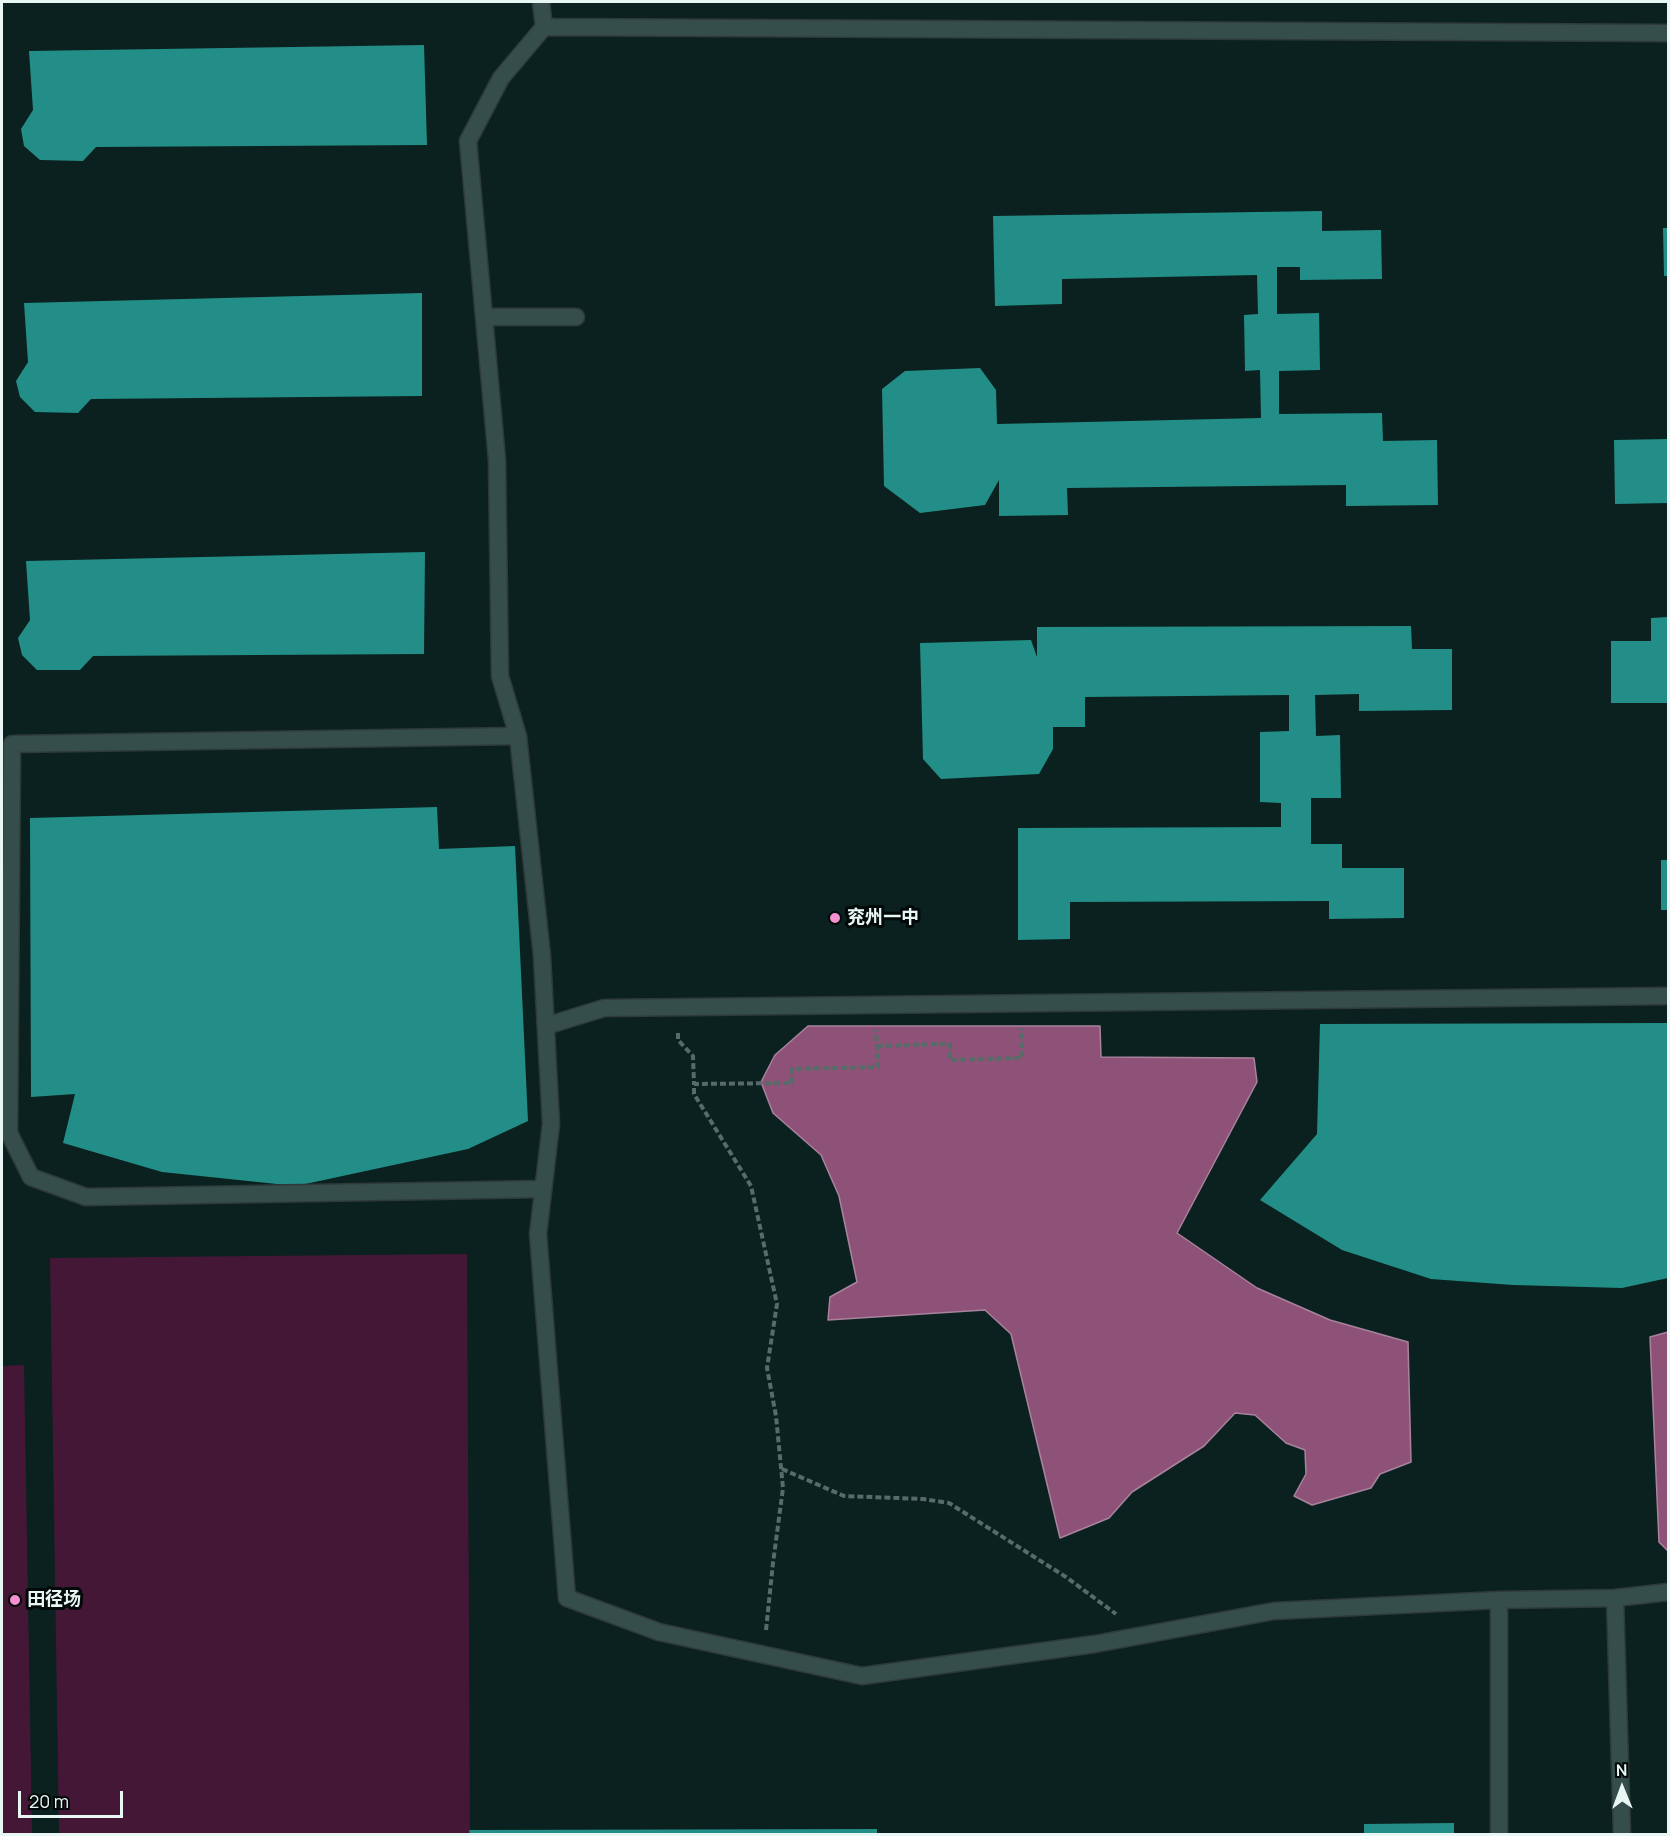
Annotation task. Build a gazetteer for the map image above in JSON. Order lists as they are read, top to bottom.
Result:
{
  "places": ["兖州一中", "田径场"],
  "scale_bar": "20 m",
  "north": "top"
}
